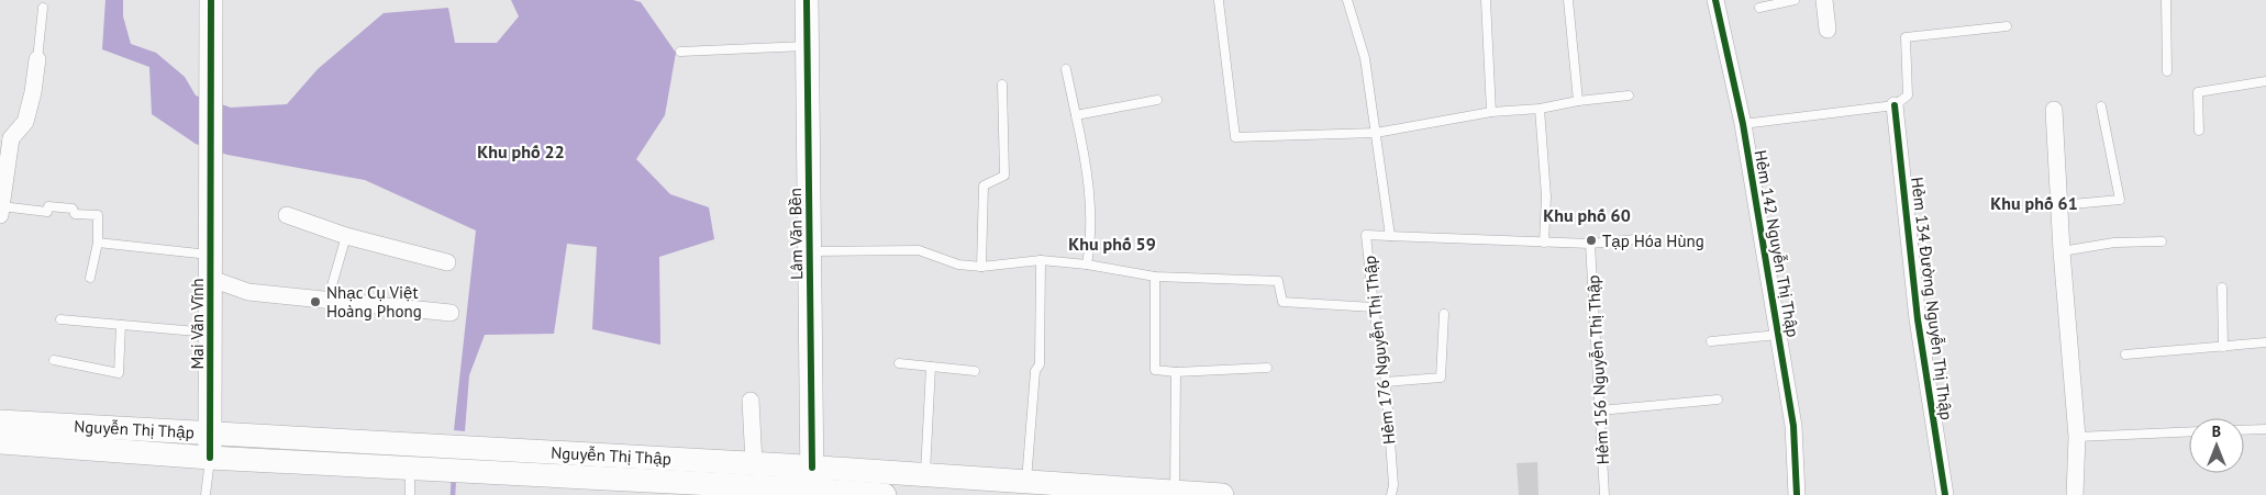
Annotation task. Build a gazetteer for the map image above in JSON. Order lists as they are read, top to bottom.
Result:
{
  "streets": {
    "main road": ["Lâm Văn Bền", "Mai Văn Vĩnh", "Nguyễn Thị Thập"],
    "street": ["Hẻm 142 Nguyễn Thị Thập", "Hẻm 134 Đường Nguyễn Thị Thập"],
    "lane": ["Hẻm 176 Nguyễn Thị Thập", "Hẻm 156 Nguyễn Thị Thập"]
  },
  "crossings": [
    ["Lâm Văn Bền", "Nguyễn Thị Thập"],
    ["Mai Văn Vĩnh", "Nguyễn Thị Thập"]
  ],
  "districts": [
    "Khu phố 22",
    "Khu phố 61",
    "Khu phố 60",
    "Khu phố 59"
  ],
  "places": ["Tạp Hóa Hùng", "Nhạc Cụ Việt Hoàng Phong"],
  "north": "top"
}
